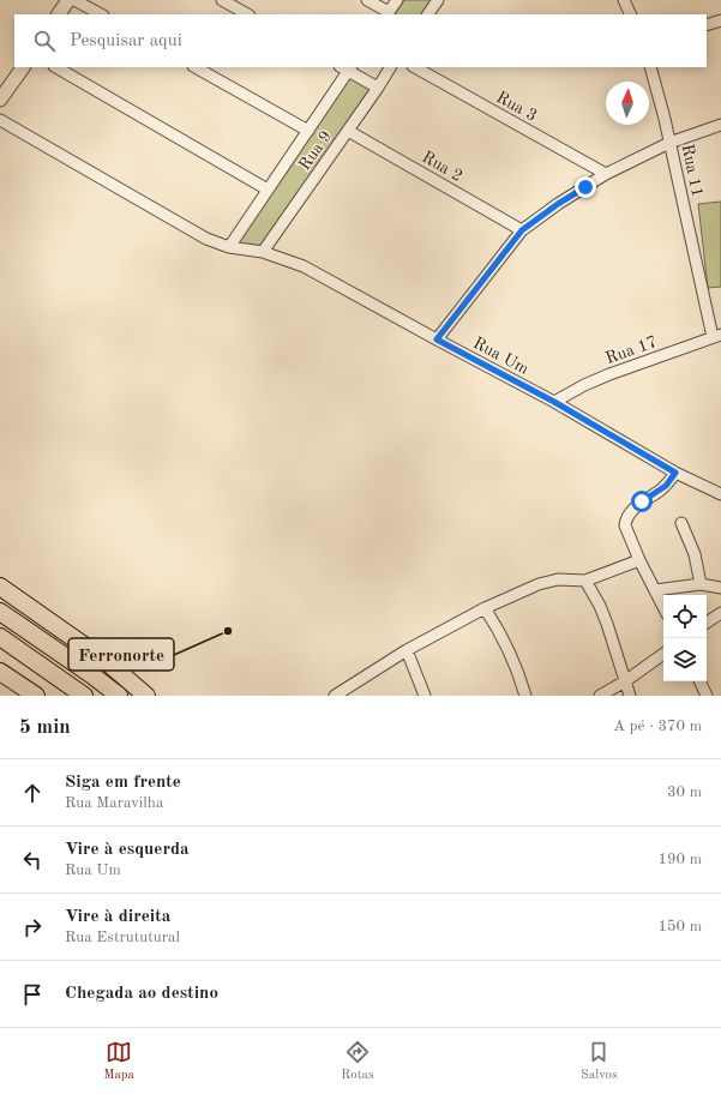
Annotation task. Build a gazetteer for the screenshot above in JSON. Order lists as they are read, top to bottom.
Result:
{
  "streets": {
    "street": [
      "Rua 3",
      "Rua 9",
      "Rua 2",
      "Rua 11",
      "Rua 17",
      "Rua Um"
    ]
  },
  "crossings": [
    ["Rua 9", "Rua 2"],
    ["Rua 9", "Rua Um"],
    ["Rua 11", "Rua 17"],
    ["Rua 17", "Rua Um"]
  ],
  "places": ["Ferronorte"],
  "north": "top",
  "page": {
    "search": "Pesquisar aqui",
    "heading": ["5 min", "A pé · 370 m"],
    "list": [
      ["Siga em frente", "Rua Maravilha", "30 m"],
      ["Vire à esquerda", "Rua Um", "190 m"],
      ["Vire à direita", "Rua Estrututural", "150 m"],
      "Chegada ao destino"
    ],
    "nav": ["Mapa", "Rotas", "Salvos"]
  }
}
